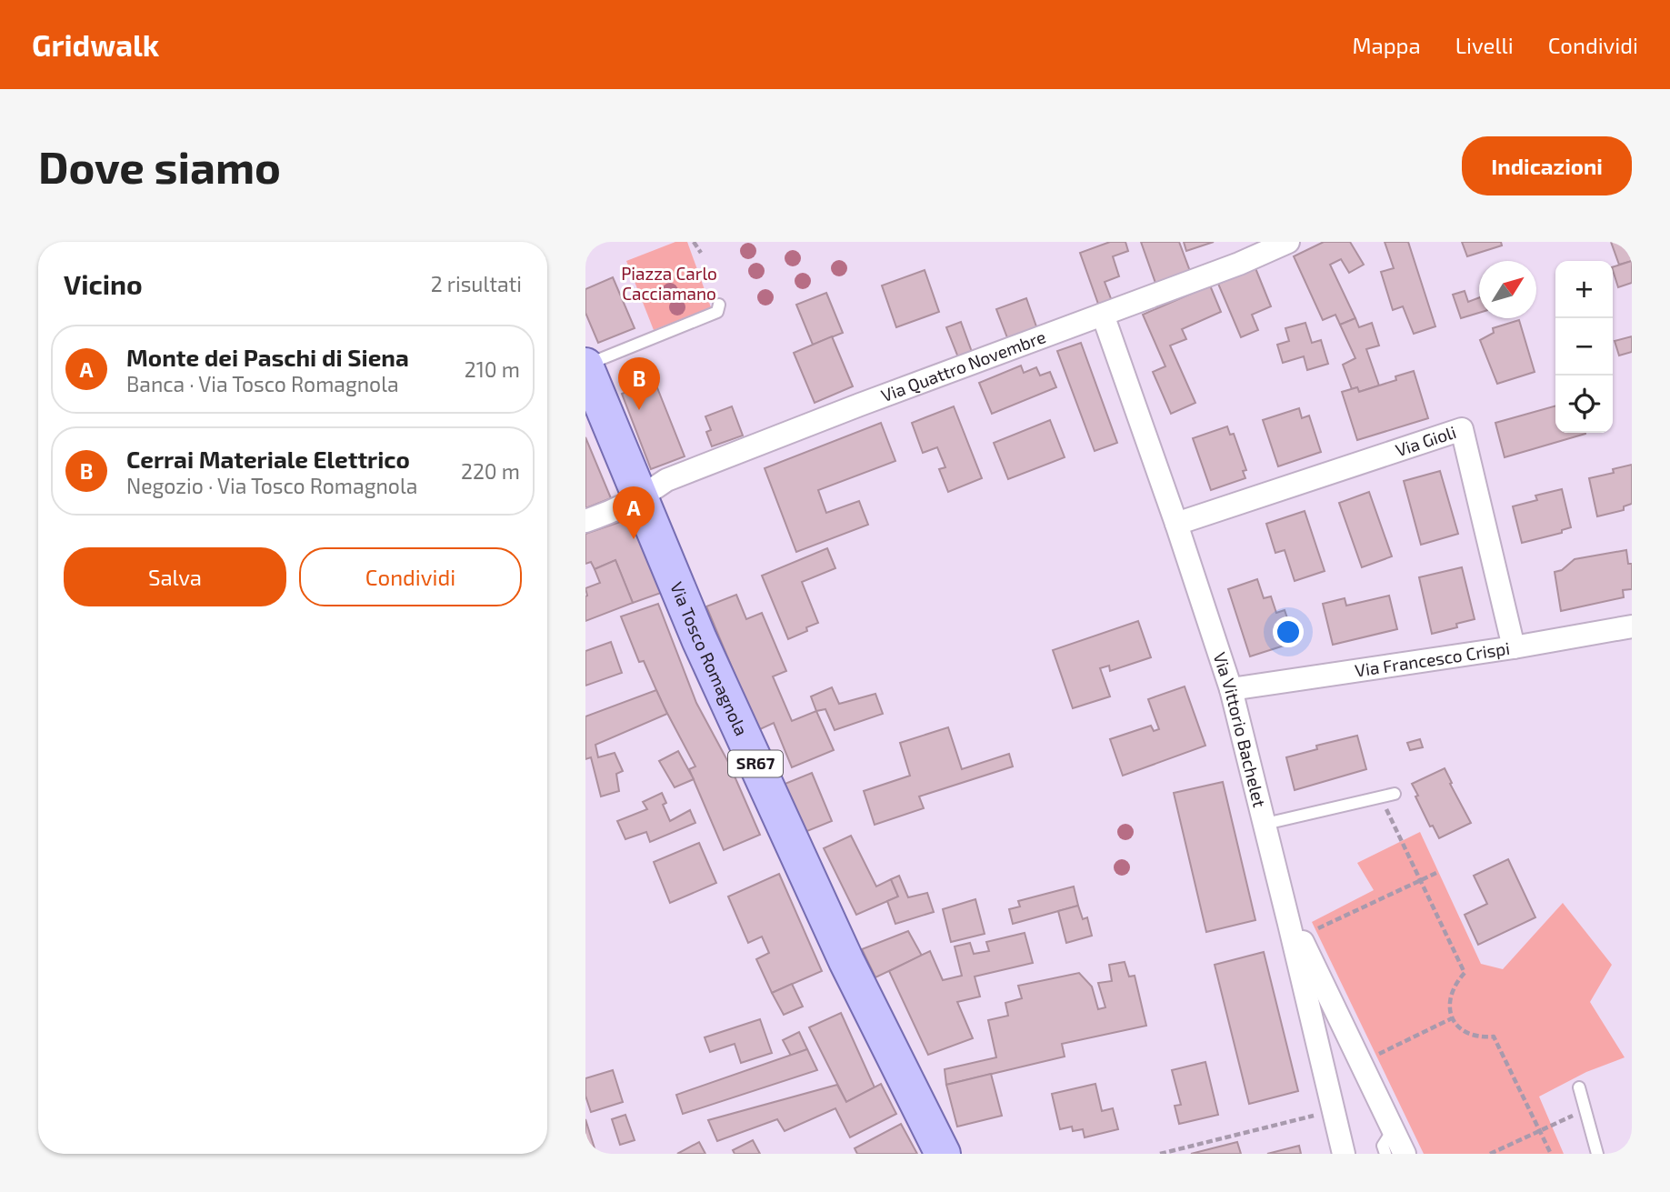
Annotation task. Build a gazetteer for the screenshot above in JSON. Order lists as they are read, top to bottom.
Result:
{
  "streets": {
    "main road": ["Via Tosco Romagnola", "SR67"],
    "street": [
      "Via Quattro Novembre",
      "Via Gioli",
      "Via Francesco Crispi",
      "Via Vittorio Bachelet"
    ]
  },
  "crossings": [
    ["Via Quattro Novembre", "Via Tosco Romagnola"],
    ["Via Quattro Novembre", "Via Vittorio Bachelet"],
    ["Via Gioli", "Via Francesco Crispi"],
    ["Via Gioli", "Via Vittorio Bachelet"],
    ["Via Francesco Crispi", "Via Vittorio Bachelet"]
  ],
  "parks": ["Piazza Carlo Cacciamano"],
  "north": "top right",
  "page": {
    "header": "Gridwalk",
    "nav": ["Mappa", "Livelli", "Condividi"],
    "buttons": [
      "Indicazioni",
      ["Salva", "Condividi"]
    ],
    "title": "Dove siamo",
    "heading": ["Vicino", "2 risultati"],
    "map_buttons": ["+", "−"],
    "list": [
      {
        "mark": "A",
        "name": "Monte dei Paschi di Siena",
        "note": "Banca · Via Tosco Romagnola",
        "value": "210 m"
      },
      {
        "mark": "B",
        "name": "Cerrai Materiale Elettrico",
        "note": "Negozio · Via Tosco Romagnola",
        "value": "220 m"
      }
    ],
    "pins": ["B", "A"]
  }
}
